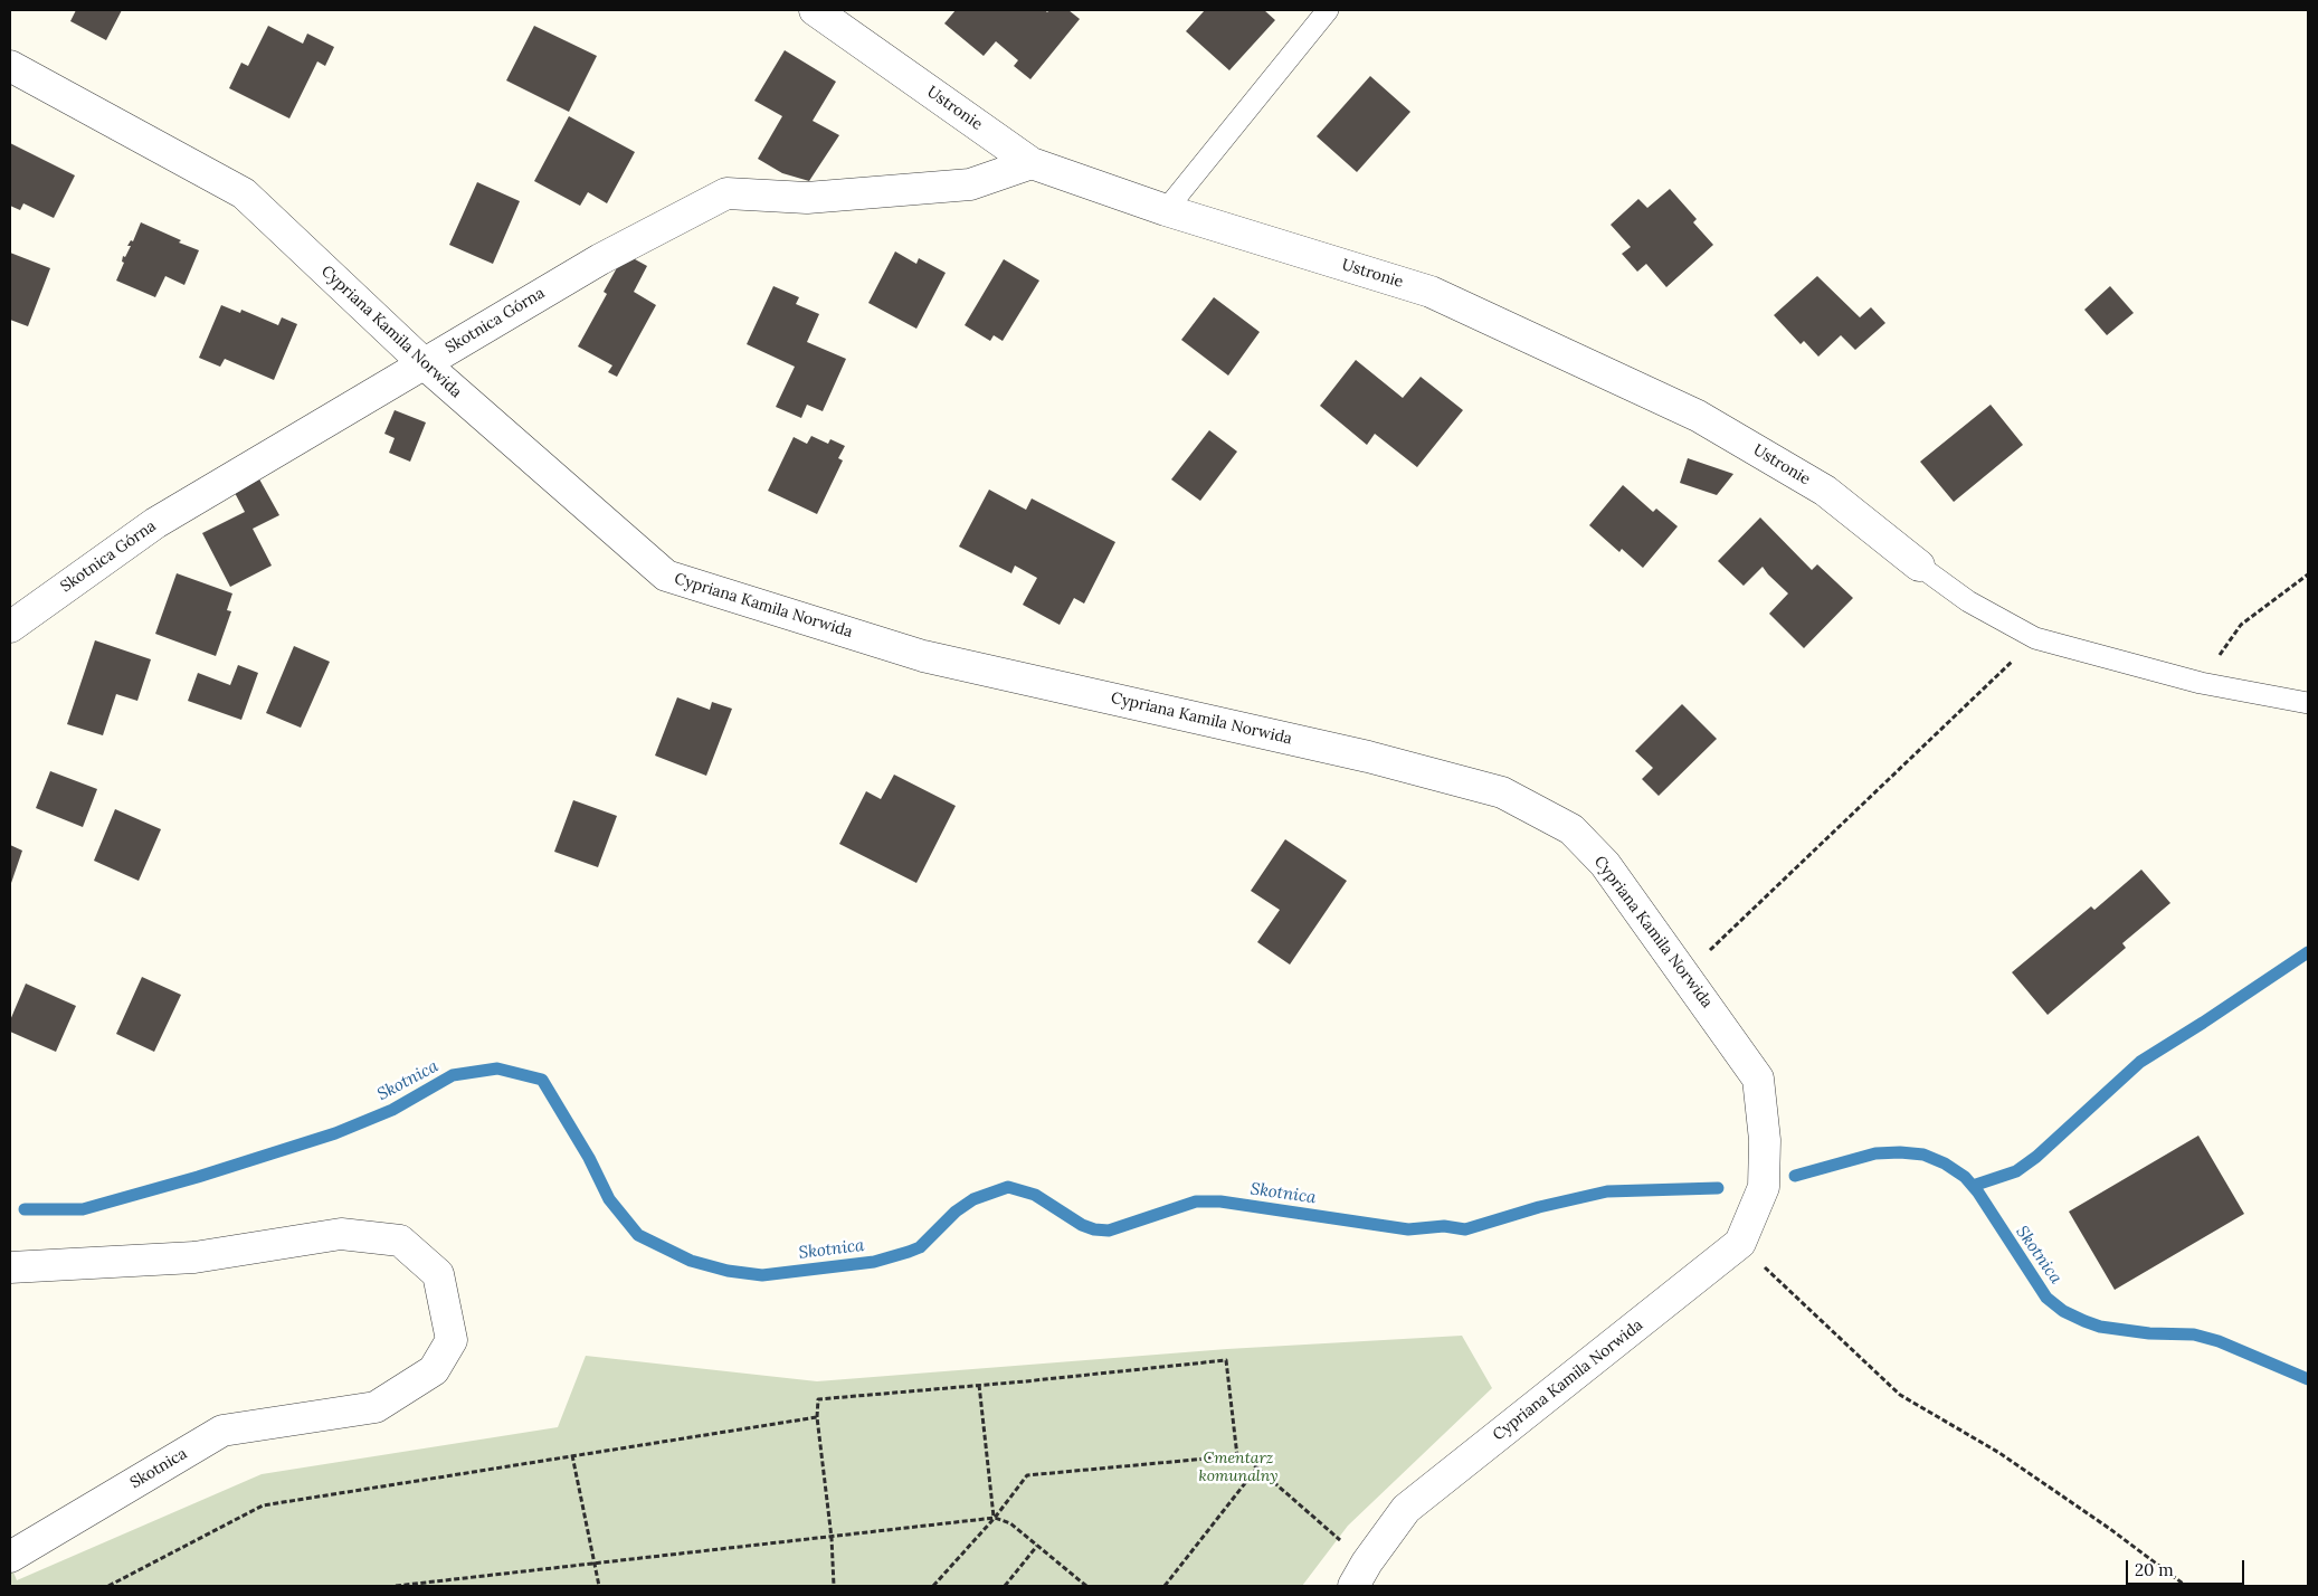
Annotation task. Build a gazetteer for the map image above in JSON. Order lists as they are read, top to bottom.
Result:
{
  "streets": {
    "street": [
      "Ustronie",
      "Skotnica Górna",
      "Cypriana Kamila Norwida",
      "Skotnica"
    ]
  },
  "crossings": [
    ["Ustronie", "Skotnica Górna"],
    ["Skotnica Górna", "Cypriana Kamila Norwida"]
  ],
  "water": ["Skotnica"],
  "parks": ["Cmentarz komunalny"],
  "scale_bar": "20 m"
}
